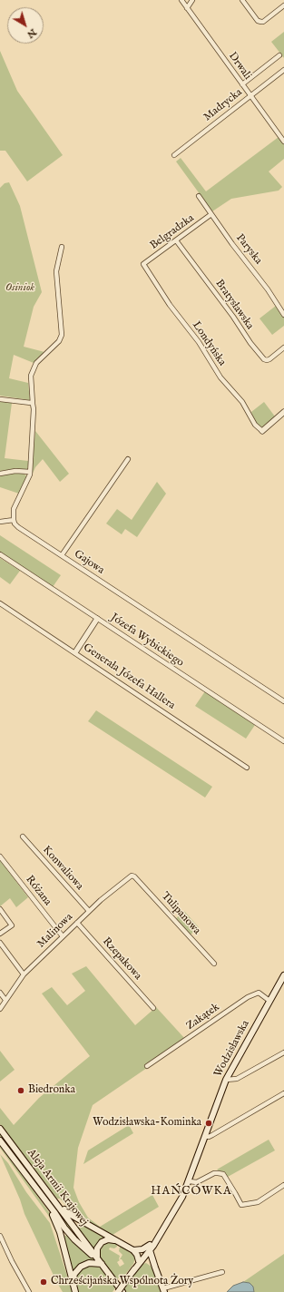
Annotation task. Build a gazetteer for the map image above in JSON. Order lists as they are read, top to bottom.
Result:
{
  "streets": {
    "main road": ["Wodzisławska", "Aleja Armii Krajowej"],
    "street": [
      "Drwali",
      "Madrycka",
      "Belgradzka",
      "Paryska",
      "Bratysławska",
      "Londyńska",
      "Gajowa",
      "Józefa Wybickiego",
      "Generała Józefa Hallera",
      "Konwaliowa",
      "Różana",
      "Tulipanowa",
      "Malinowa",
      "Rzepakowa",
      "Zakątek"
    ]
  },
  "crossings": [
    ["Drwali", "Madrycka"],
    ["Belgradzka", "Paryska"],
    ["Belgradzka", "Bratysławska"],
    ["Belgradzka", "Londyńska"],
    ["Konwaliowa", "Malinowa"],
    ["Różana", "Malinowa"],
    ["Tulipanowa", "Malinowa"],
    ["Malinowa", "Rzepakowa"],
    ["Zakątek", "Wodzisławska"]
  ],
  "districts": ["HAŃCÓWKA"],
  "parks": ["Osiniok"],
  "places": ["Biedronka", "Wodzisławska-Kominka", "Chrześcijańska Wspólnota Żory"],
  "north": "bottom right"
}
